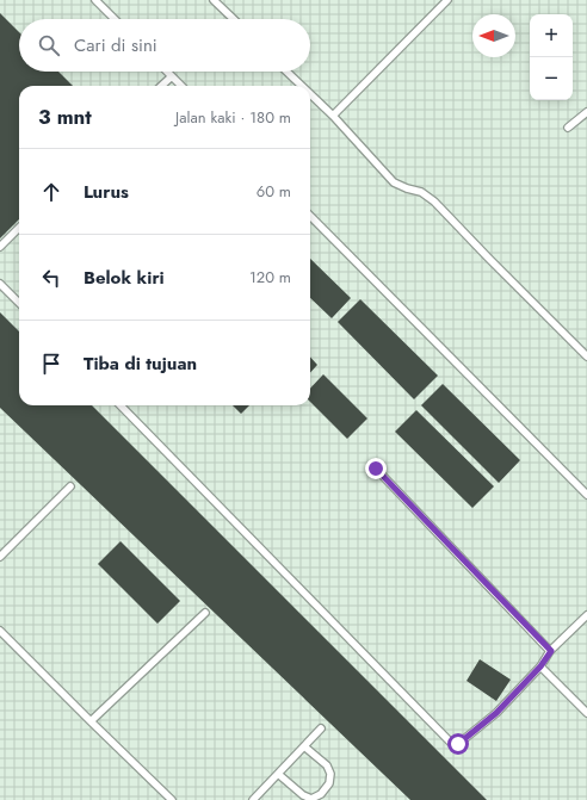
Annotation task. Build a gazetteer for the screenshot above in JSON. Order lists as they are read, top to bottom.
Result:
{
  "north": "left",
  "page": {
    "map_buttons": ["+", "−"],
    "search": "Cari di sini",
    "heading": ["3 mnt", "Jalan kaki · 180 m"],
    "list": [
      ["Lurus", "60 m"],
      ["Belok kiri", "120 m"],
      "Tiba di tujuan"
    ]
  }
}
